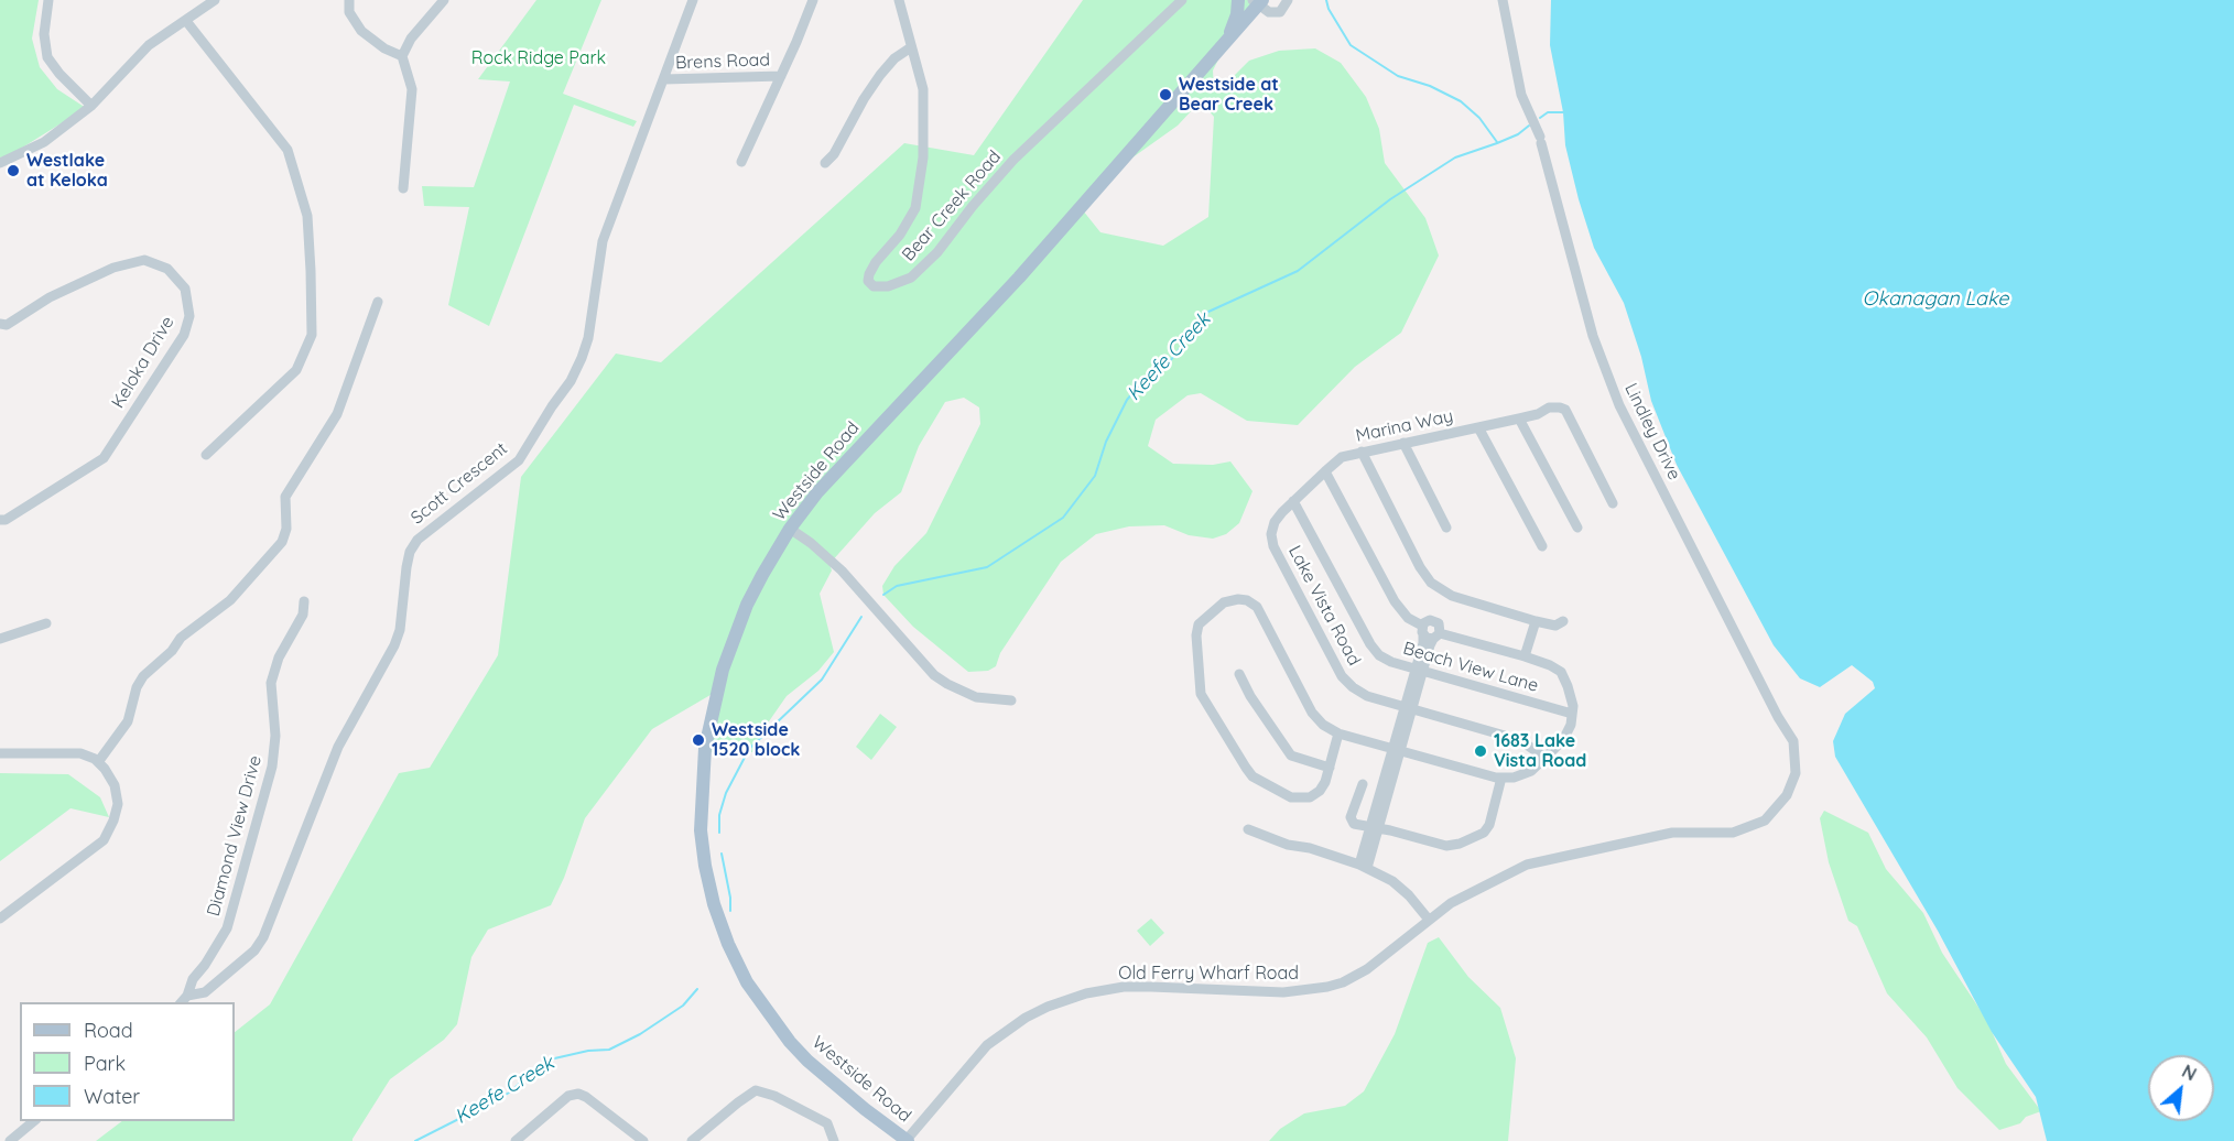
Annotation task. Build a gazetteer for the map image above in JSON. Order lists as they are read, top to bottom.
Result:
{
  "streets": {
    "main road": ["Westside Road"],
    "street": [
      "Brens Road",
      "Bear Creek Road",
      "Keloka Drive",
      "Marina Way",
      "Lindley Drive",
      "Scott Crescent",
      "Lake Vista Road",
      "Beach View Lane",
      "Diamond View Drive",
      "Old Ferry Wharf Road"
    ]
  },
  "crossings": [
    ["Brens Road", "Scott Crescent"],
    ["Marina Way", "Lake Vista Road"],
    ["Lindley Drive", "Old Ferry Wharf Road"],
    ["Westside Road", "Old Ferry Wharf Road"],
    ["Scott Crescent", "Diamond View Drive"],
    ["Lake Vista Road", "Beach View Lane"]
  ],
  "water": ["Okanagan Lake", "Keefe Creek"],
  "parks": ["Rock Ridge Park"],
  "places": [
    "Westside at Bear Creek",
    "Westlake at Keloka",
    "Westside 1520 block",
    "1683 Lake Vista Road"
  ],
  "legend": ["Road", "Park", "Water"],
  "north": "top right"
}
